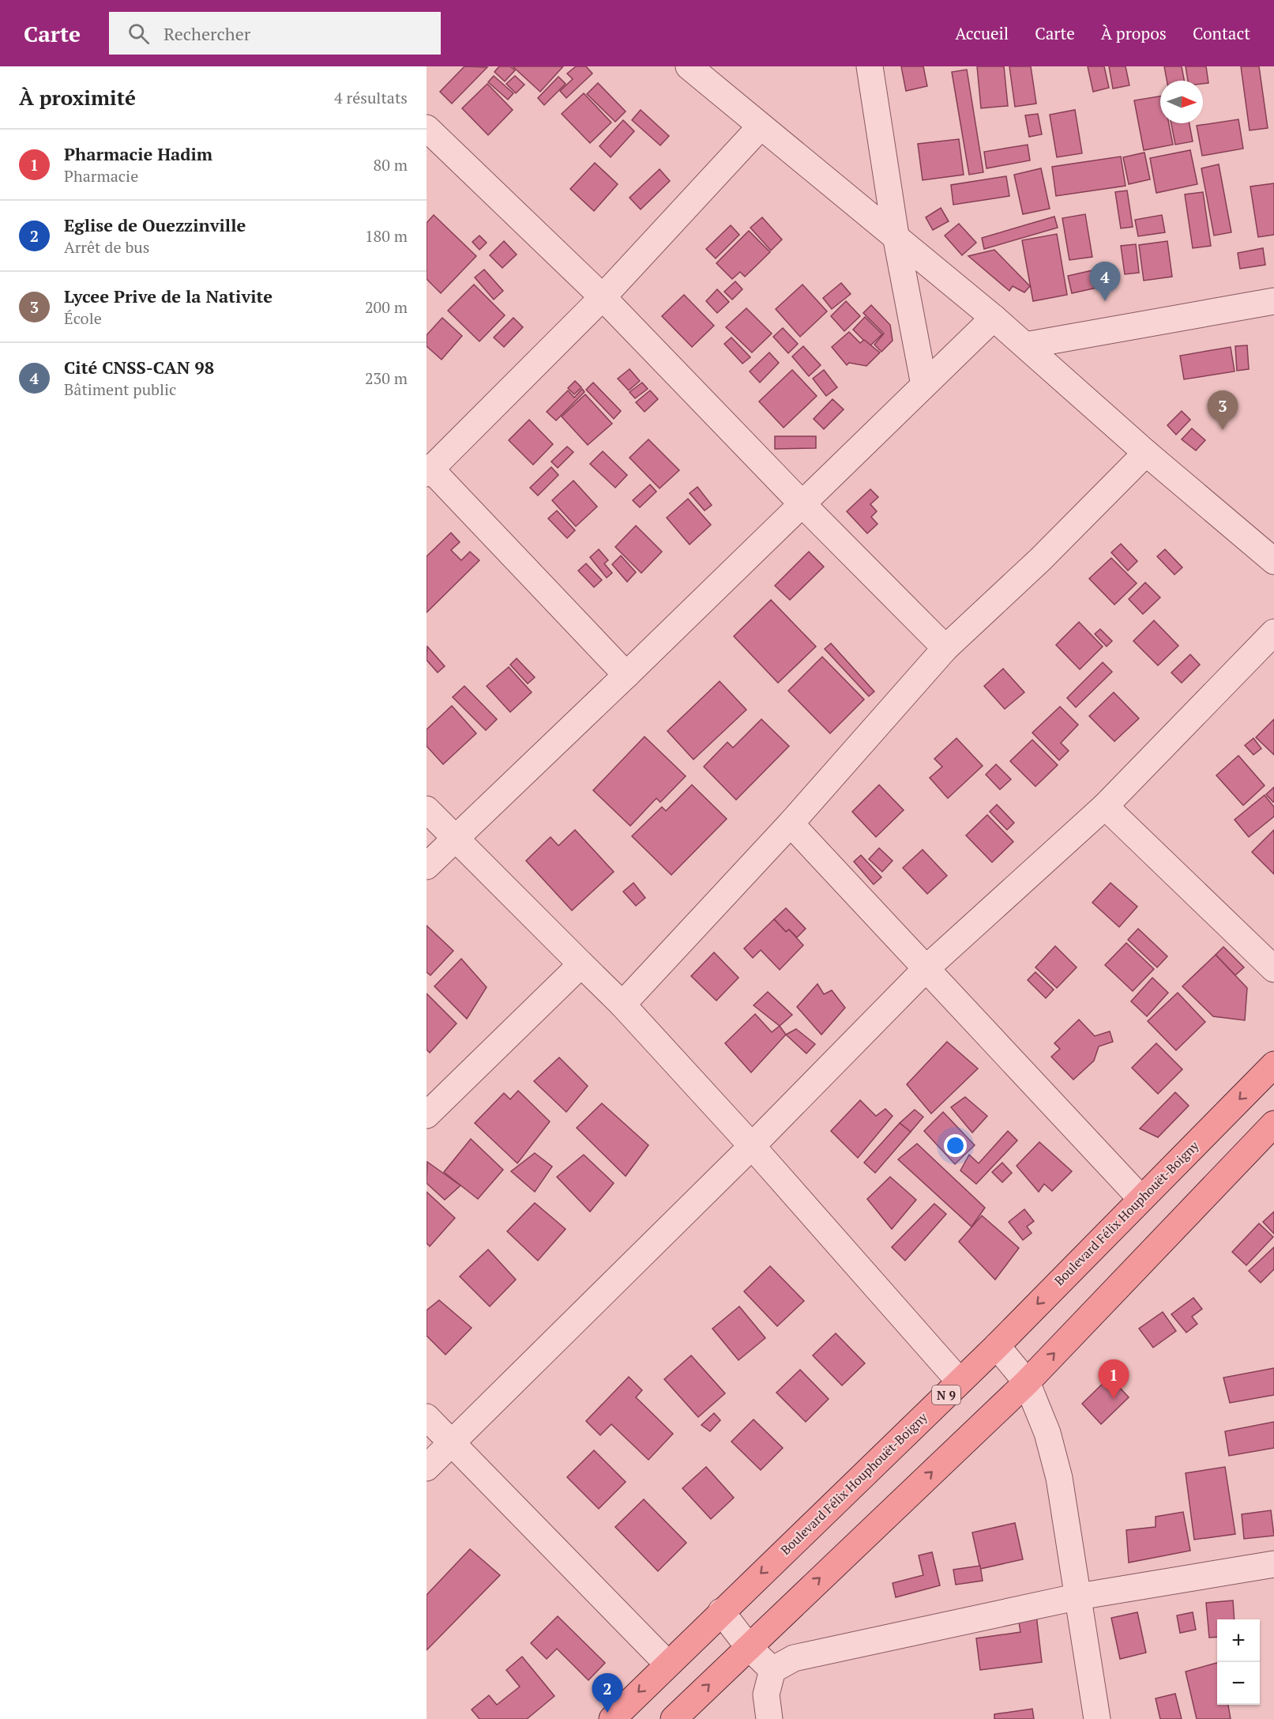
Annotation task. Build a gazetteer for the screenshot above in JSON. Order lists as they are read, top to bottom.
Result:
{
  "streets": {
    "main road": ["Boulevard Félix Houphouët-Boigny", "N 9"]
  },
  "north": "right",
  "page": {
    "header": "Carte",
    "search": "Rechercher",
    "nav": [
      "Accueil",
      "Carte",
      "À propos",
      "Contact"
    ],
    "heading": ["À proximité", "4 résultats"],
    "list": [
      {
        "mark": "1",
        "name": "Pharmacie Hadim",
        "note": "Pharmacie",
        "value": "80 m"
      },
      {
        "mark": "2",
        "name": "Eglise de Ouezzinville",
        "note": "Arrêt de bus",
        "value": "180 m"
      },
      {
        "mark": "3",
        "name": "Lycee Prive de la Nativite",
        "note": "École",
        "value": "200 m"
      },
      {
        "mark": "4",
        "name": "Cité CNSS-CAN 98",
        "note": "Bâtiment public",
        "value": "230 m"
      }
    ],
    "pins": [
      "4",
      "3",
      "1",
      "2"
    ],
    "map_buttons": ["+", "−"]
  }
}
